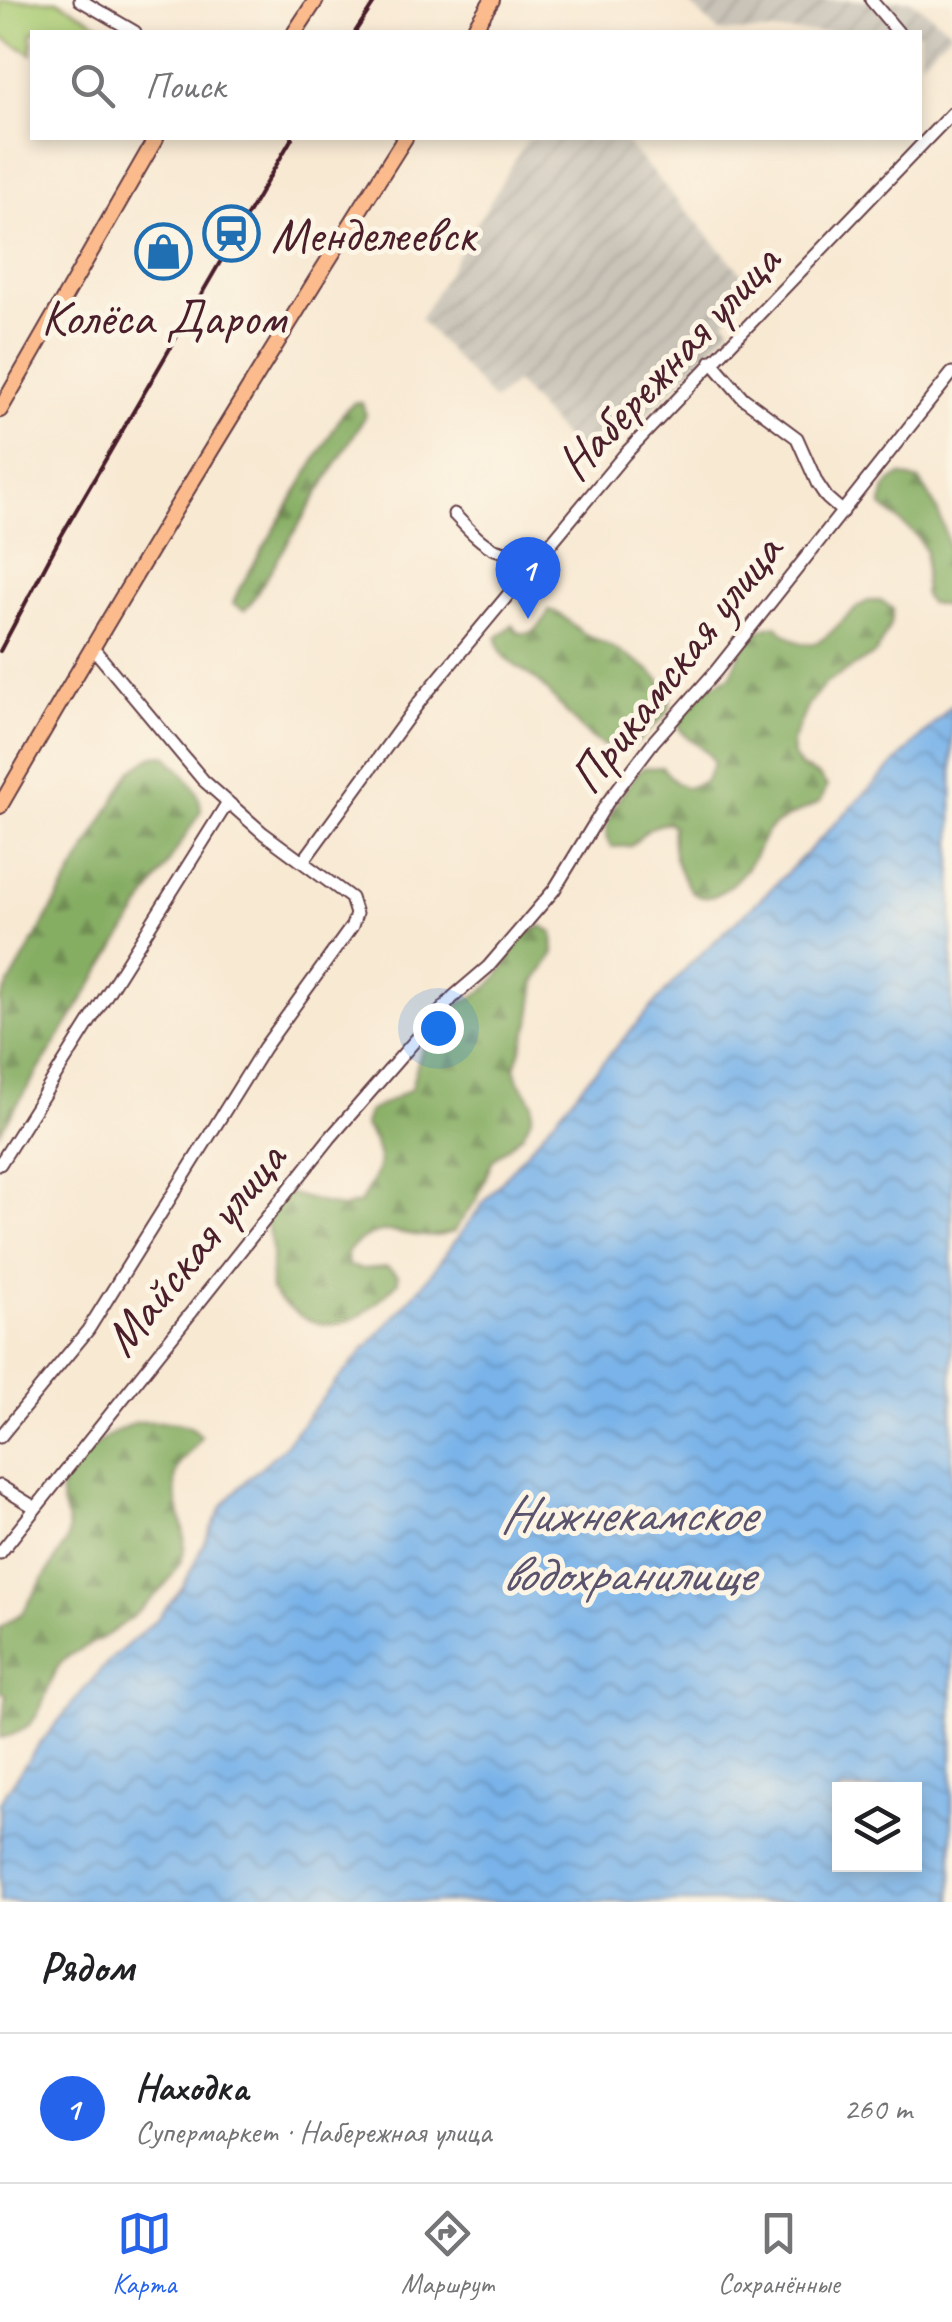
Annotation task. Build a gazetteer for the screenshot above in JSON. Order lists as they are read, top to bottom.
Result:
{
  "streets": {
    "street": ["Набережная улица", "Прикамская улица", "Майская улица"]
  },
  "crossings": [
    ["Прикамская улица", "Майская улица"]
  ],
  "water": ["Нижнекамское водохранилище"],
  "places": {
    "station": ["Менделеевск"],
    "shop": ["Колёса Даром"]
  },
  "page": {
    "search": "Поиск",
    "pins": "1",
    "heading": "Рядом",
    "list": [
      {
        "mark": "1",
        "name": "Находка",
        "note": "Супермаркет · Набережная улица",
        "value": "260 m"
      }
    ],
    "nav": ["Карта", "Маршрут", "Сохранённые"]
  }
}
